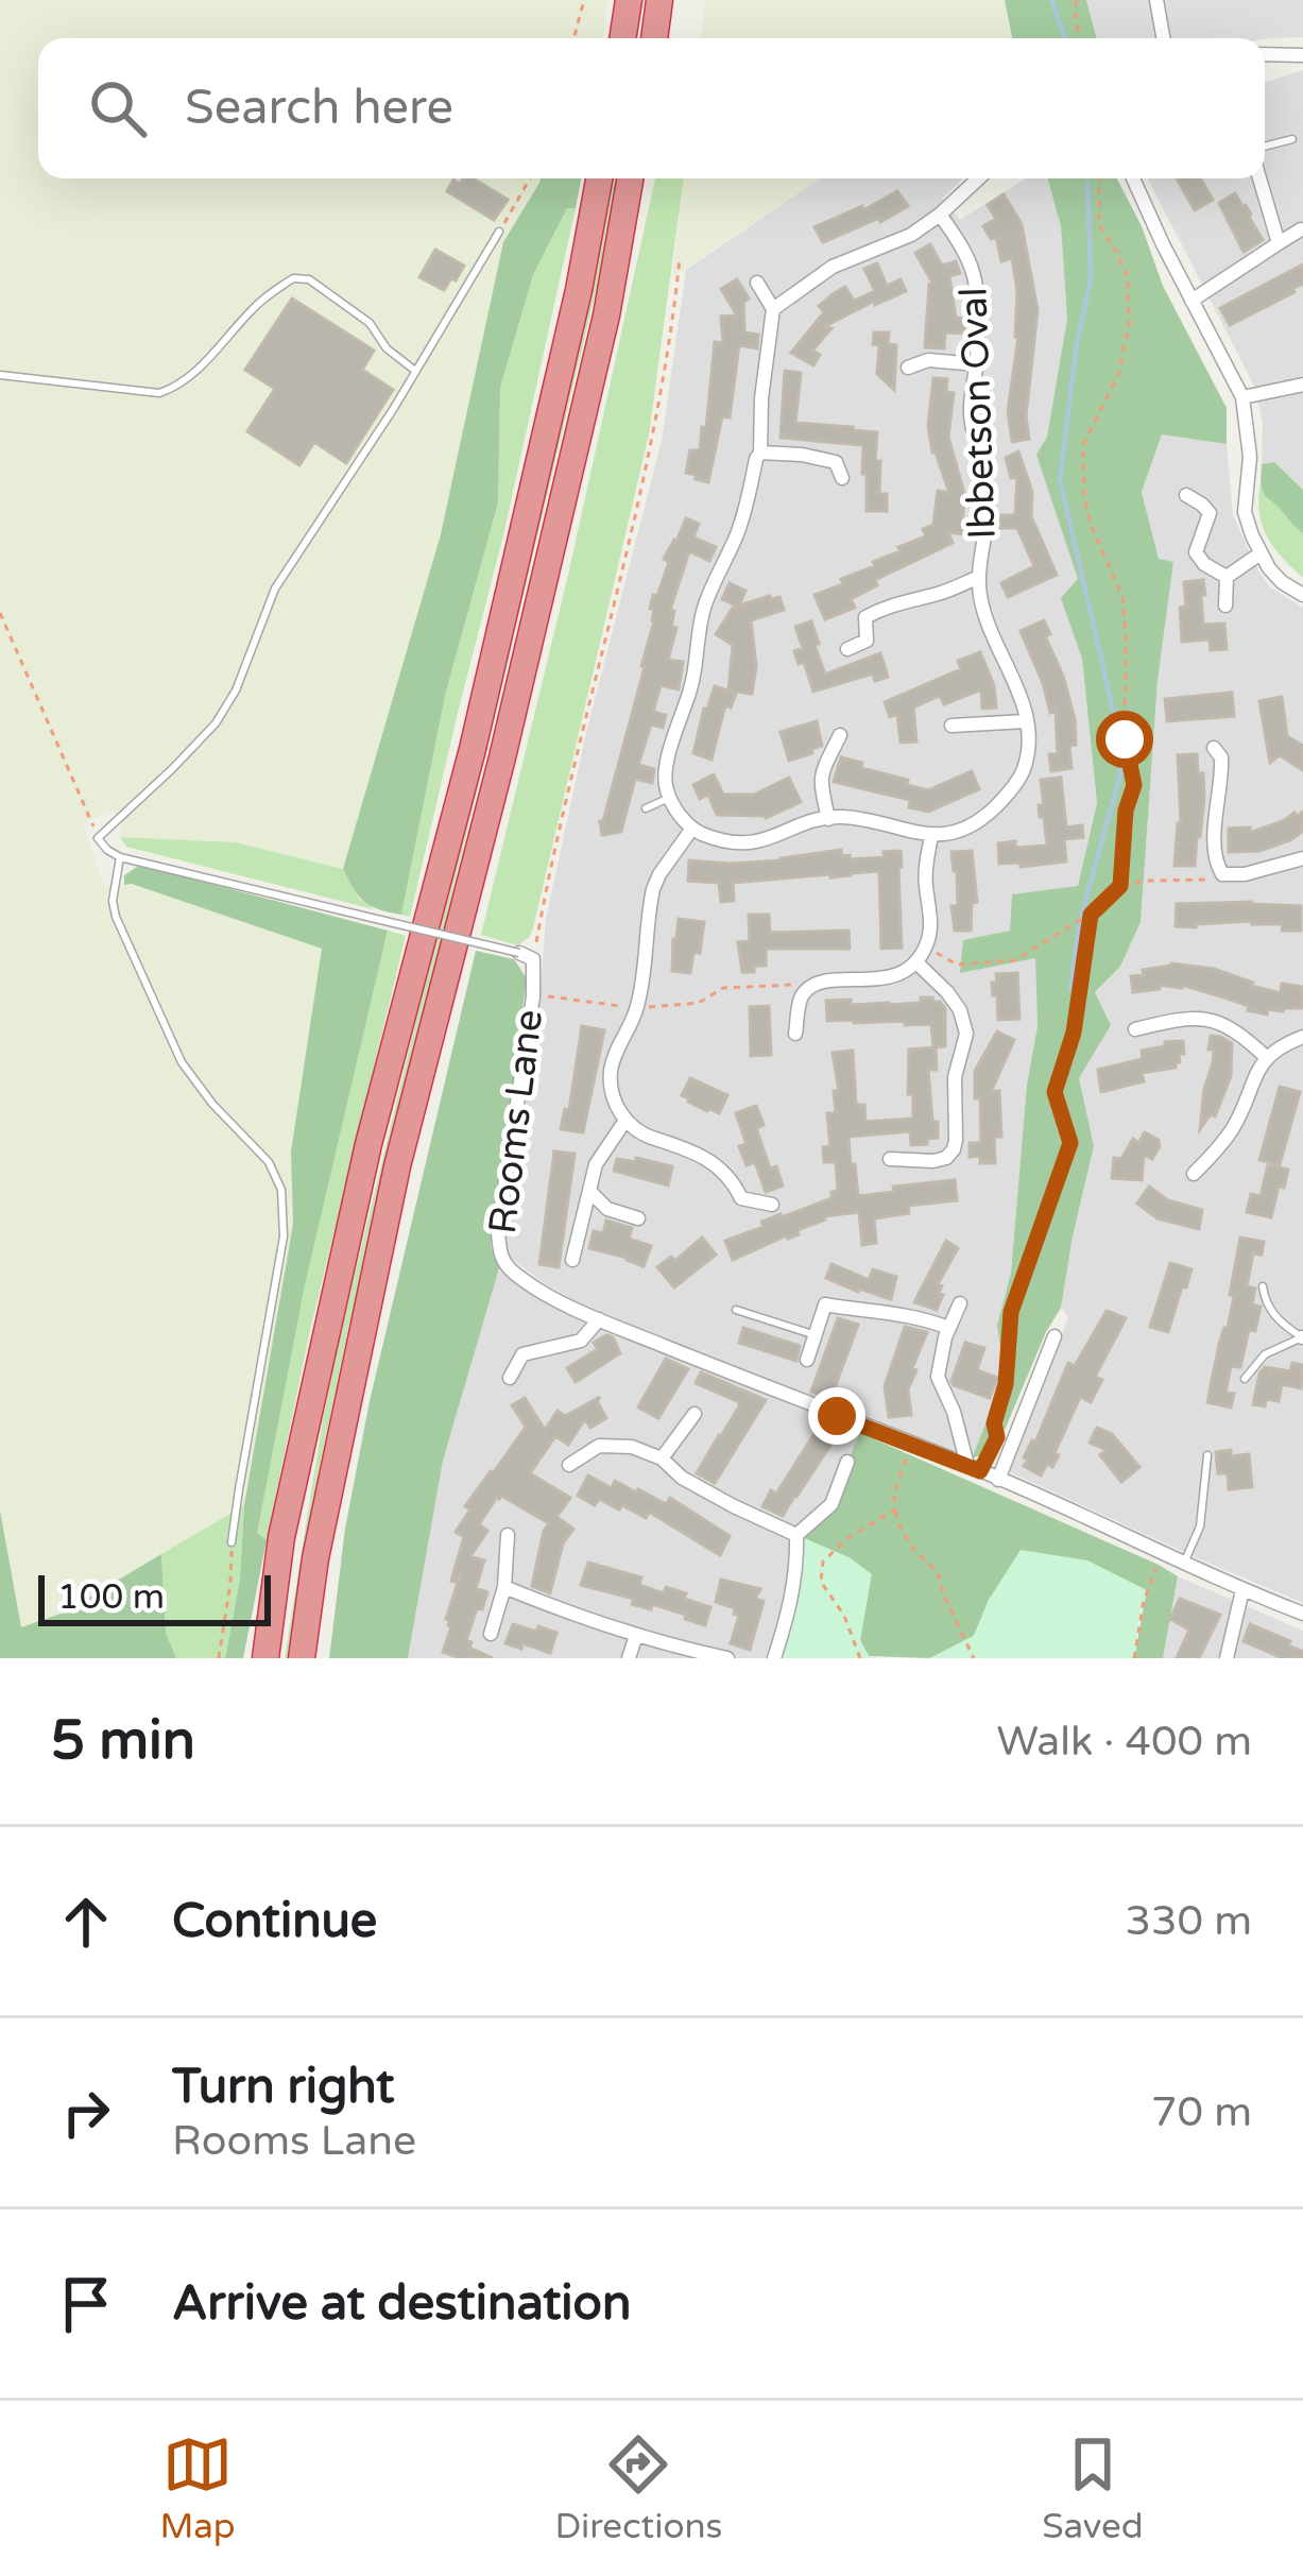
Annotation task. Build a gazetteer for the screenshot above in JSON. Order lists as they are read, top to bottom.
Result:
{
  "streets": {
    "street": ["Ibbetson Oval", "Rooms Lane"]
  },
  "scale_bar": "100 m",
  "page": {
    "search": "Search here",
    "scale": "100 m",
    "heading": ["5 min", "Walk · 400 m"],
    "list": [
      ["Continue", "330 m"],
      ["Turn right", "Rooms Lane", "70 m"],
      "Arrive at destination"
    ],
    "nav": ["Map", "Directions", "Saved"]
  }
}
